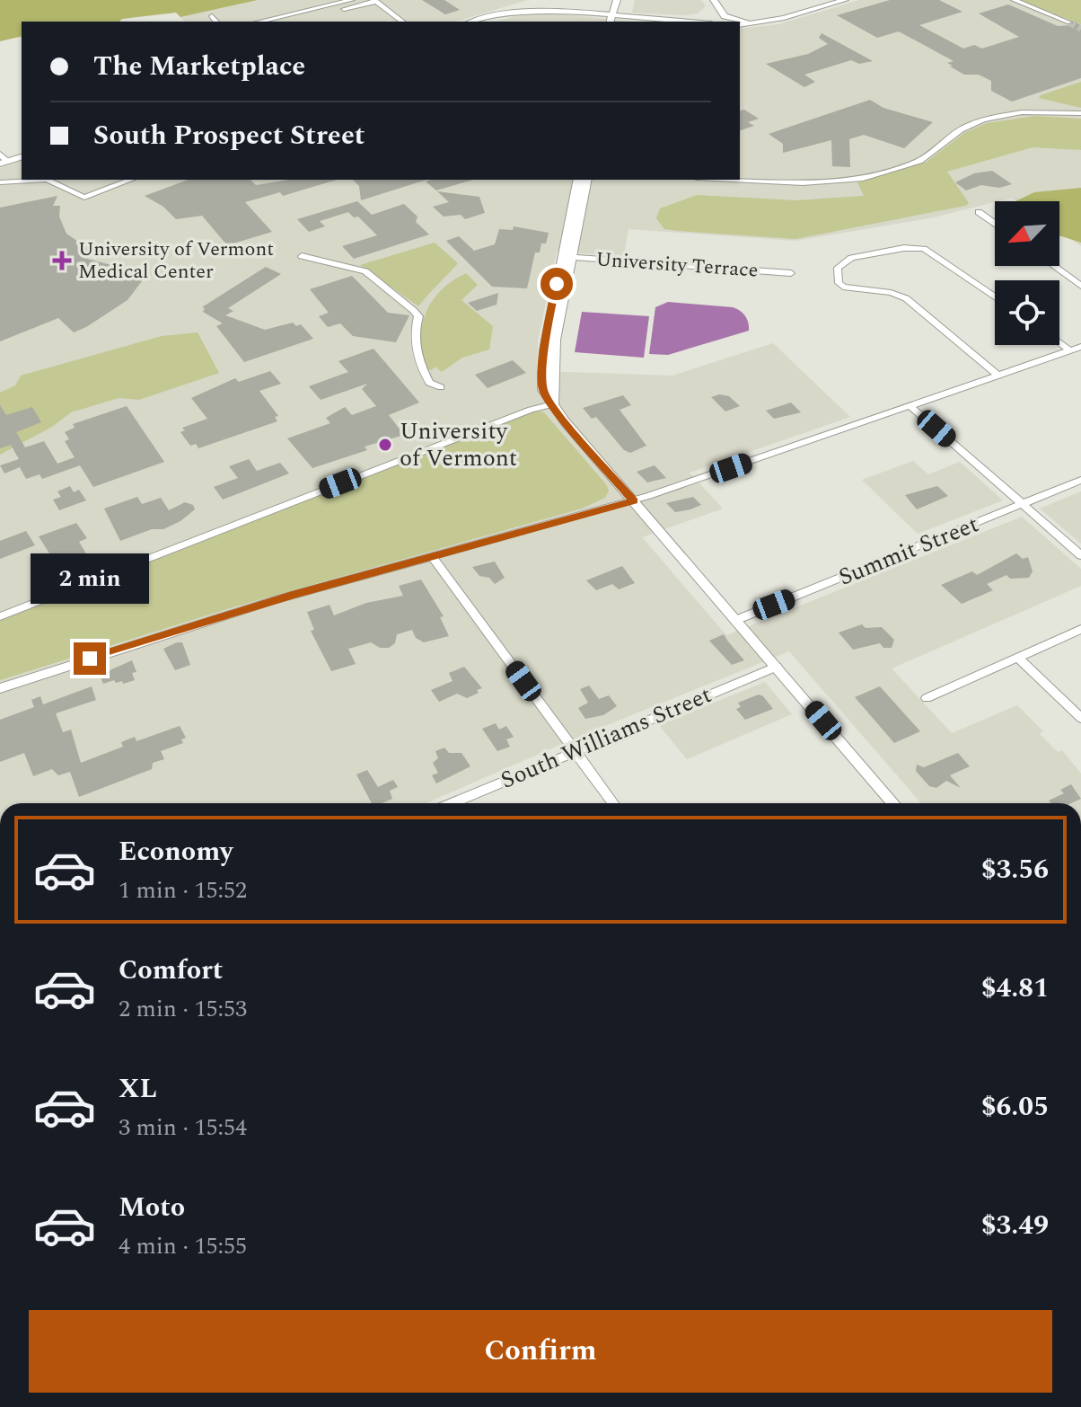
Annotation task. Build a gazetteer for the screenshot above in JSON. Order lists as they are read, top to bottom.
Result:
{
  "streets": {
    "street": ["University Terrace", "Summit Street", "South Williams Street"]
  },
  "places": {
    "health": ["University of Vermont Medical Center"],
    "other": ["University of Vermont"]
  },
  "north": "bottom left",
  "page": {
    "banner": ["The Marketplace", "South Prospect Street"],
    "bubble": "2 min",
    "list": [
      {
        "name": "Economy",
        "note": "1 min · 15:52",
        "value": "$3.56"
      },
      {
        "name": "Comfort",
        "note": "2 min · 15:53",
        "value": "$4.81"
      },
      {
        "name": "XL",
        "note": "3 min · 15:54",
        "value": "$6.05"
      },
      {
        "name": "Moto",
        "note": "4 min · 15:55",
        "value": "$3.49"
      }
    ],
    "buttons": "Confirm"
  }
}
